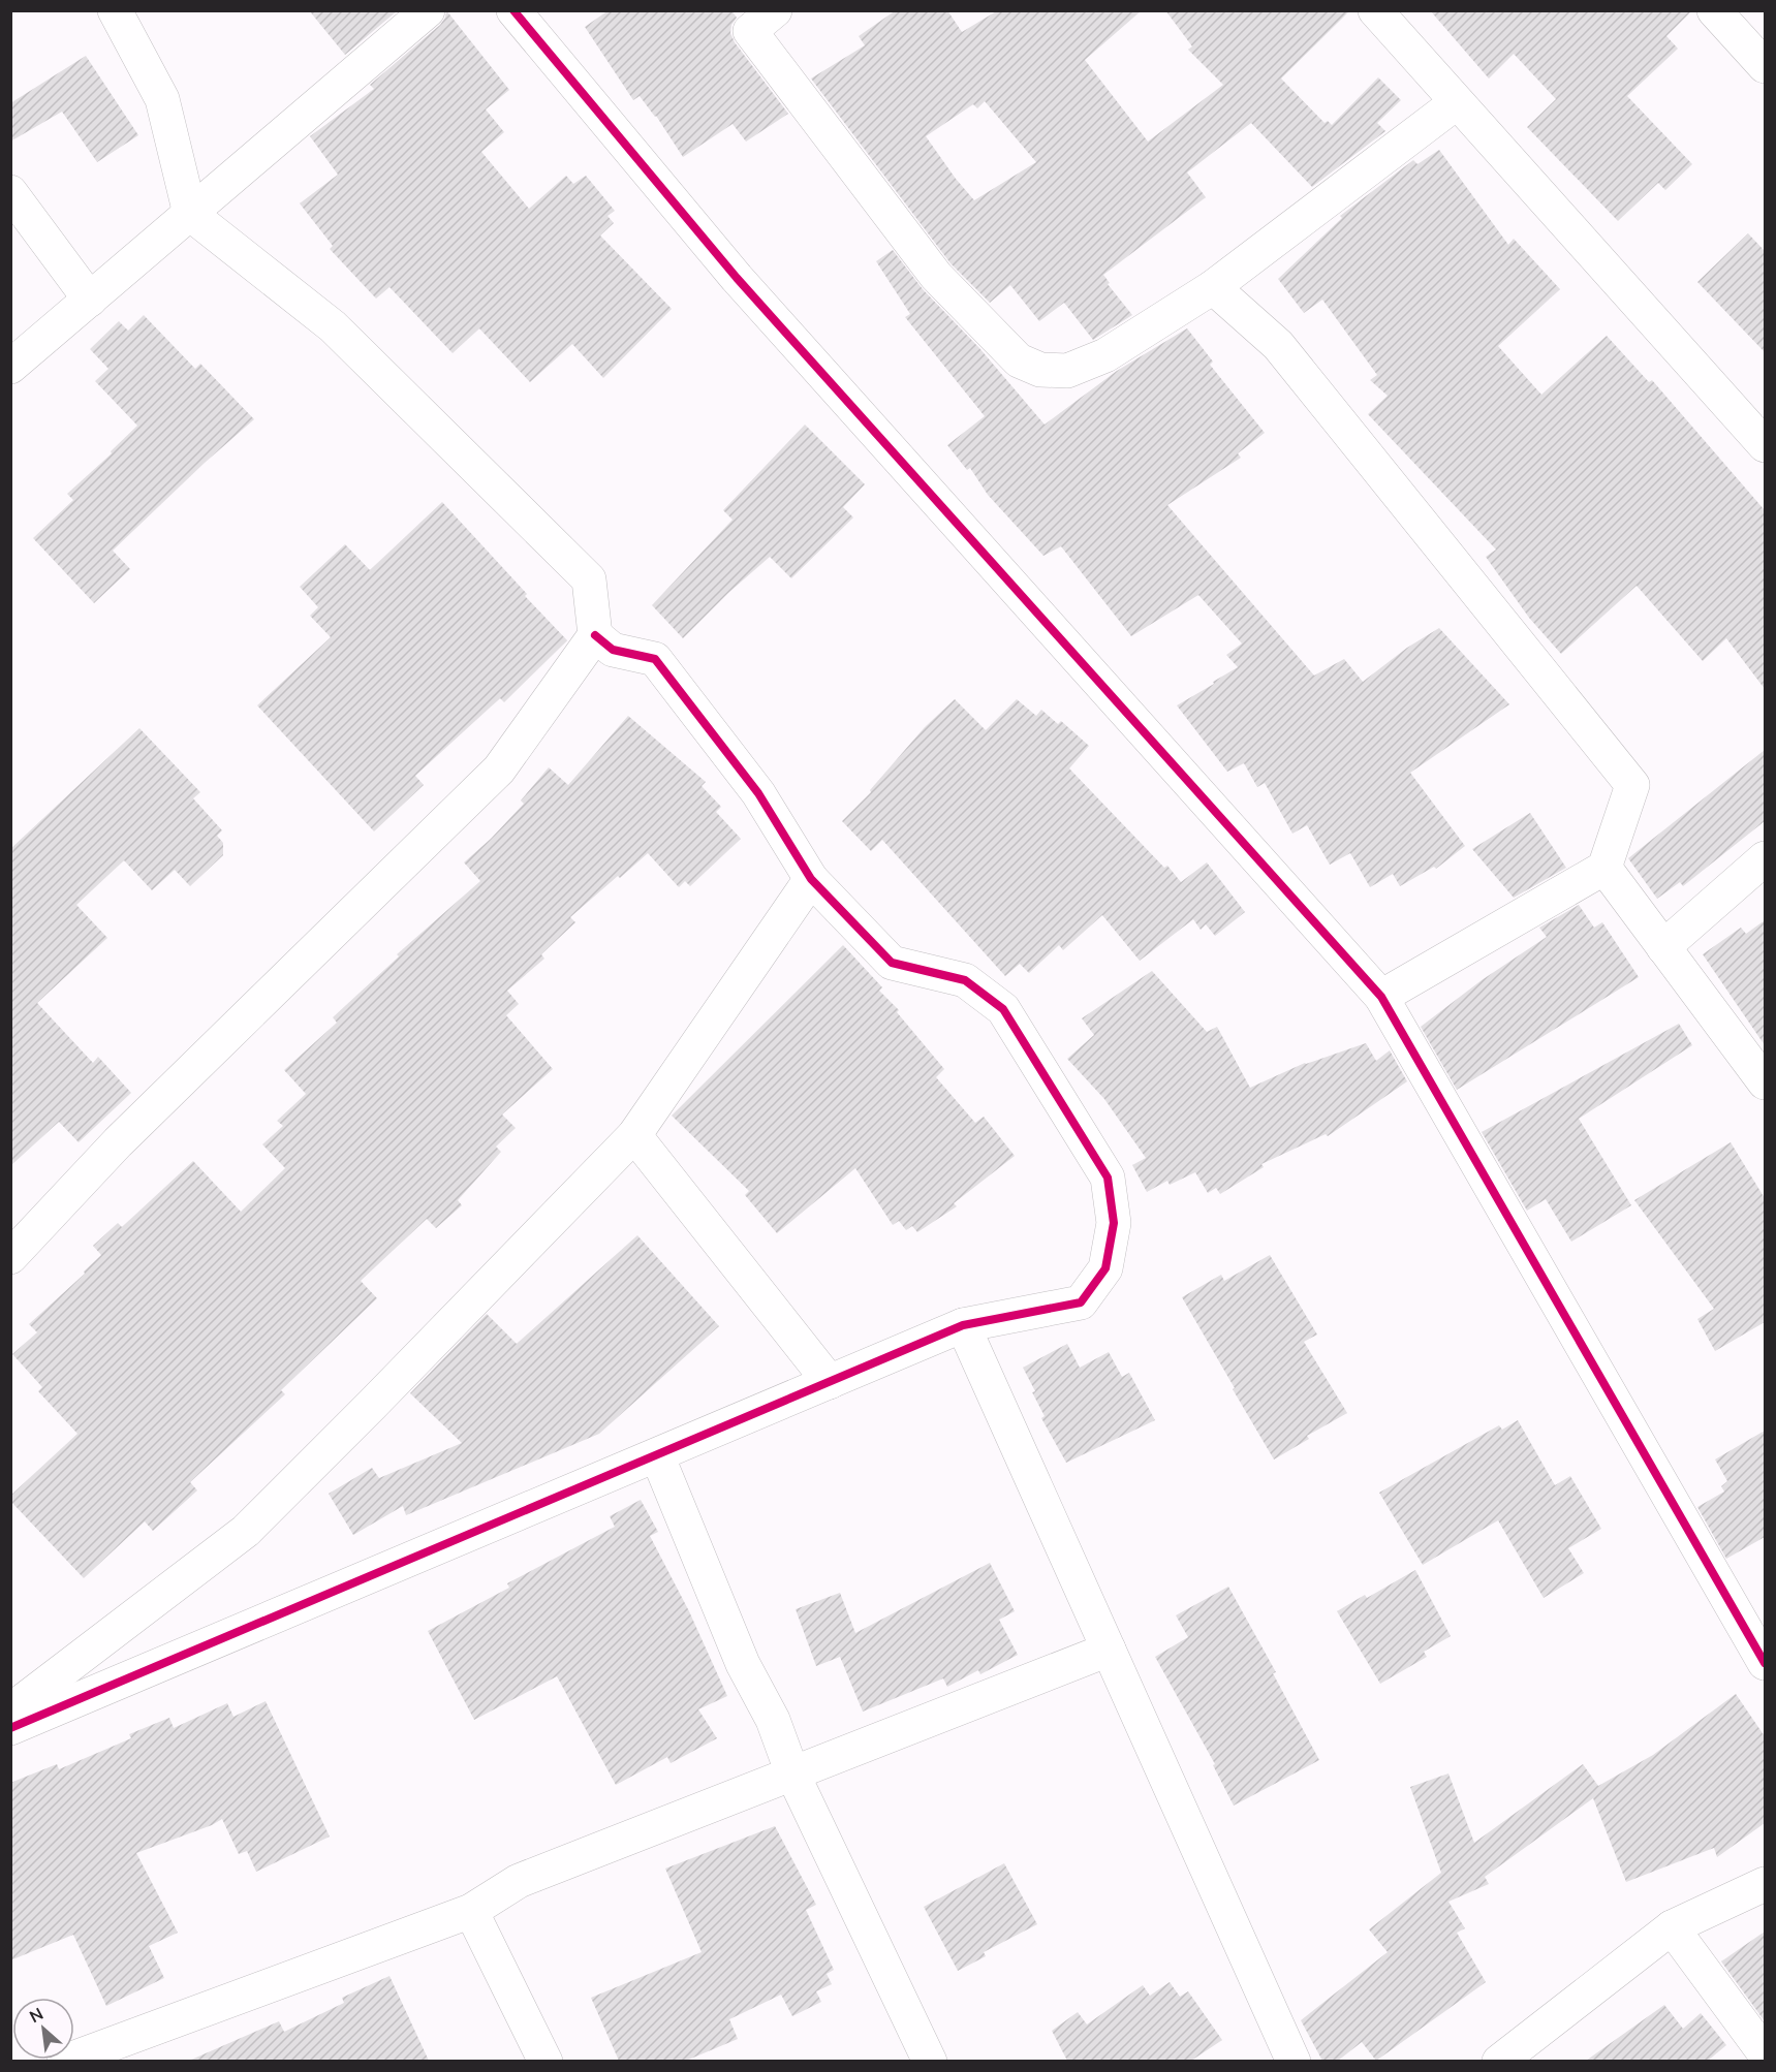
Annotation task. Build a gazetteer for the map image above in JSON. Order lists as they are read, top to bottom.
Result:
{
  "north": "top left"
}
